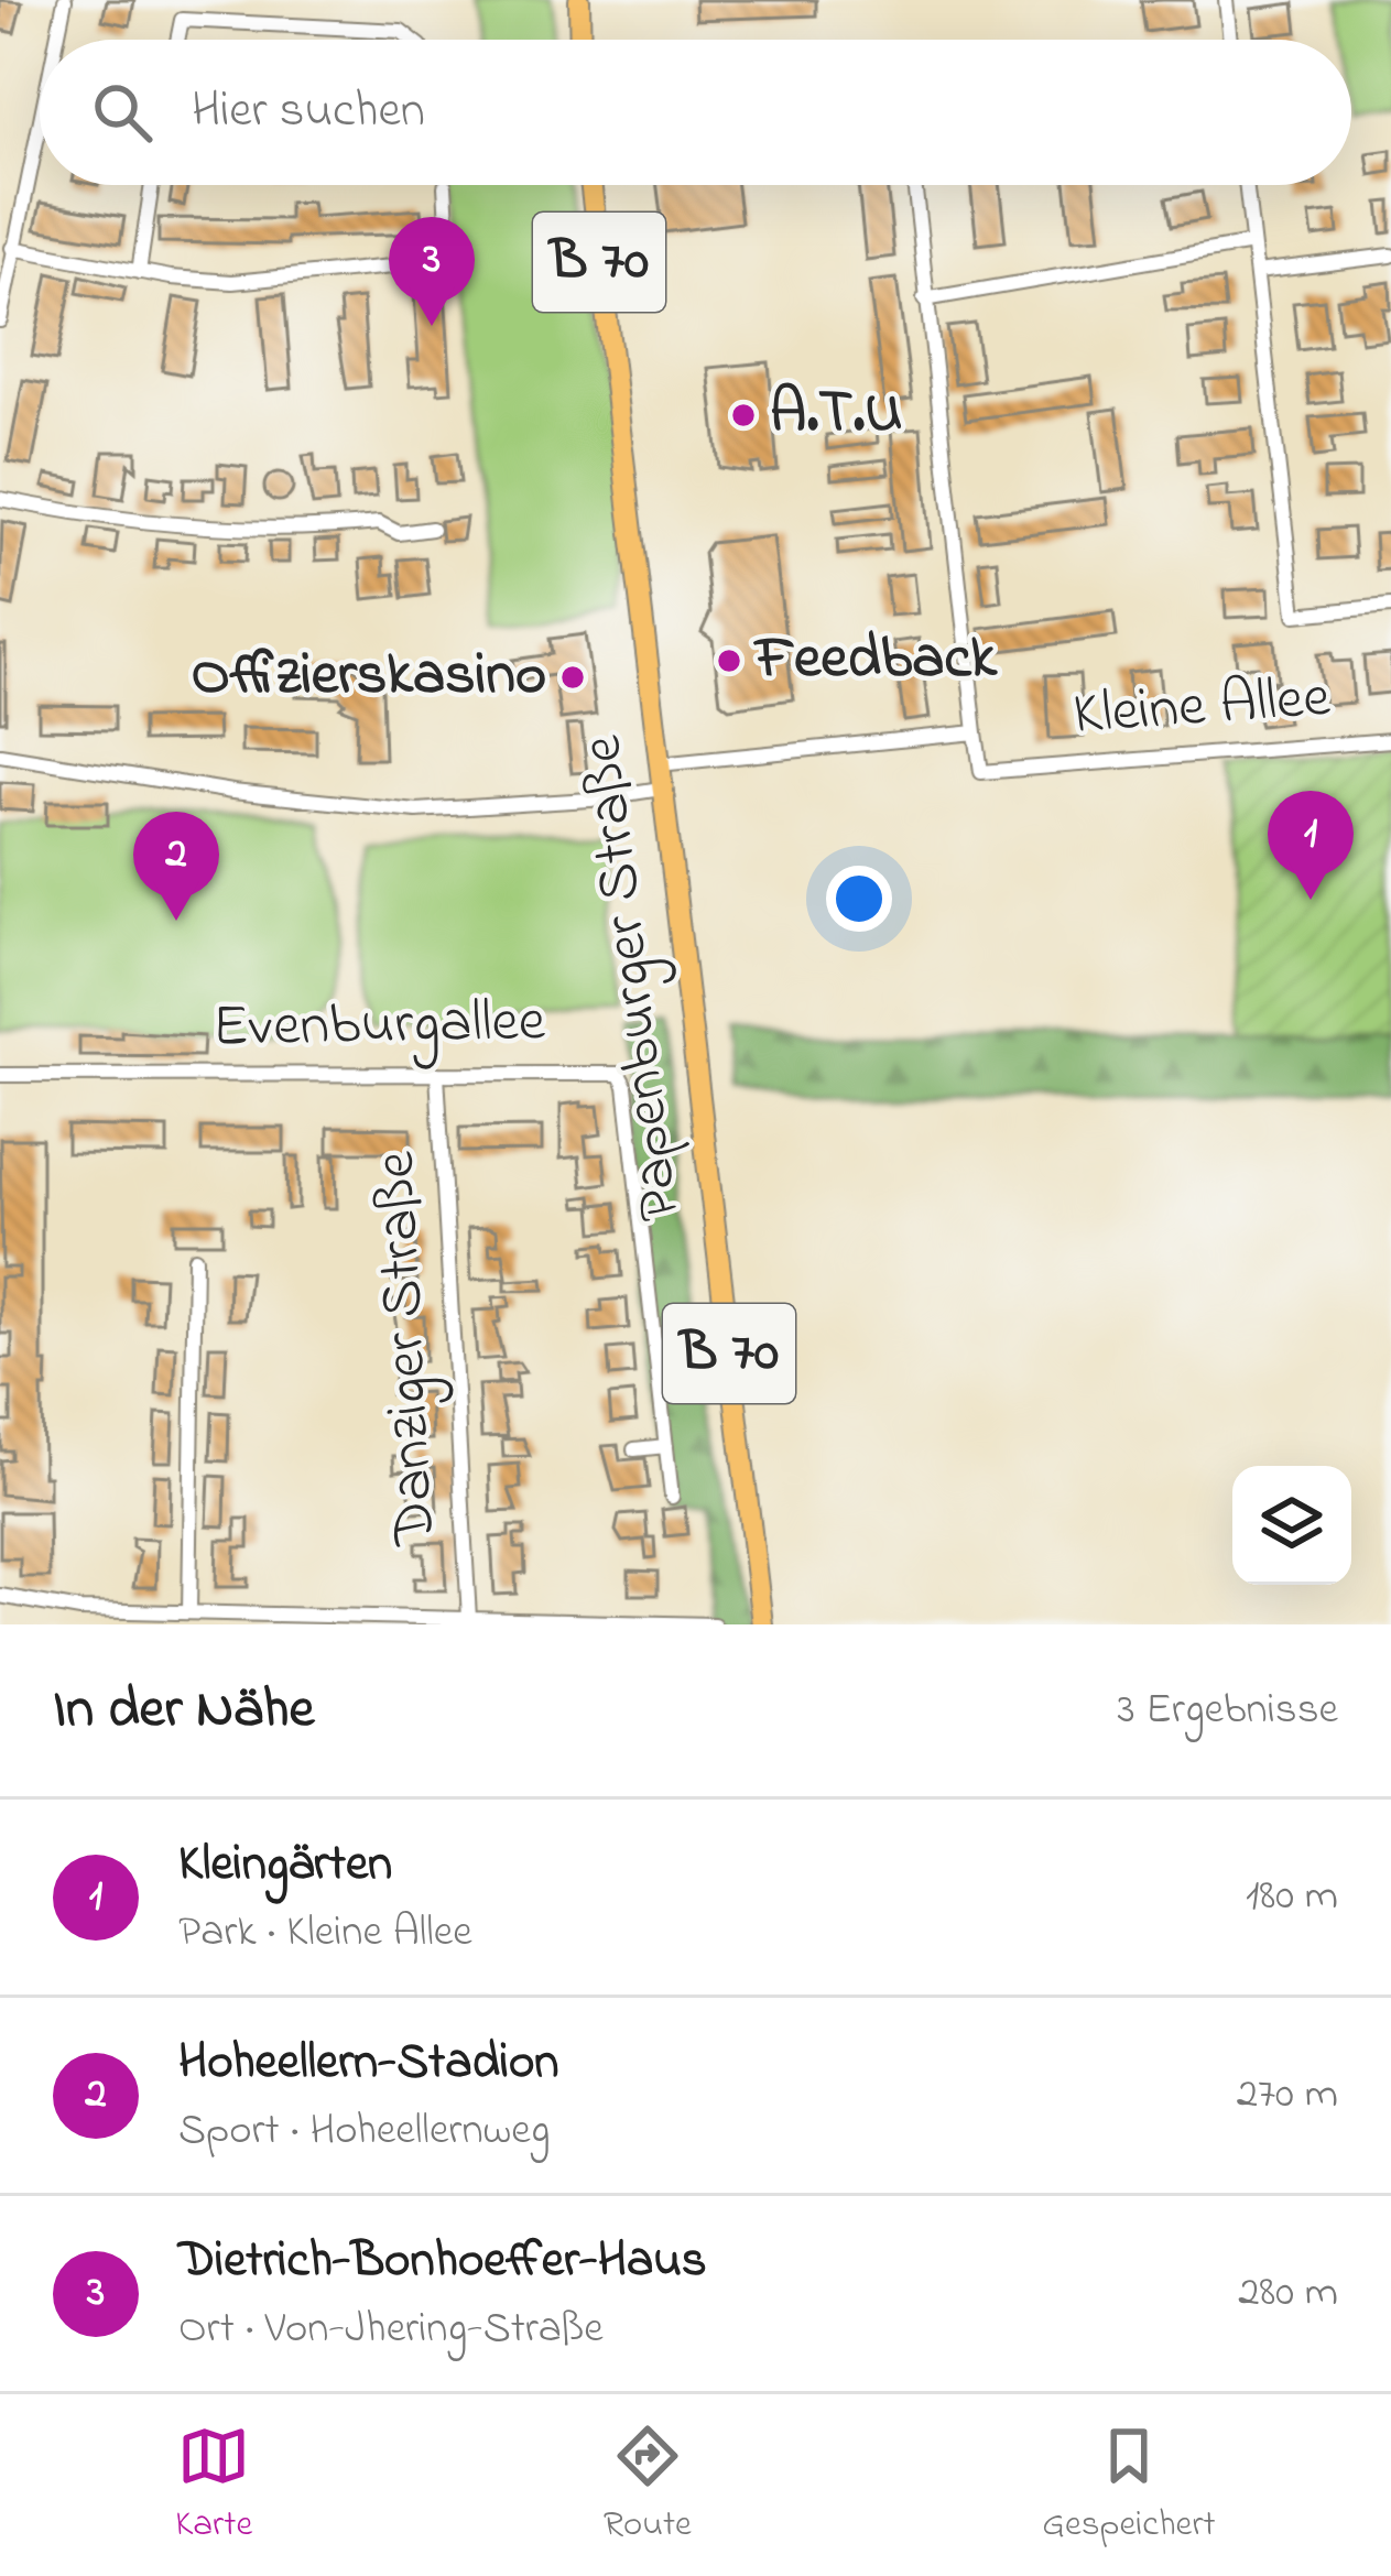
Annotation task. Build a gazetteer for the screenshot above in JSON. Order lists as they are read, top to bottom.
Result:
{
  "streets": {
    "main road": ["B 70", "Papenburger Straße"],
    "street": ["Kleine Allee", "Evenburgallee", "Danziger Straße"]
  },
  "crossings": [
    ["Evenburgallee", "Danziger Straße"]
  ],
  "places": ["A.T.U", "Feedback", "Offizierskasino"],
  "page": {
    "search": "Hier suchen",
    "pins": ["3", "1", "2"],
    "heading": ["In der Nähe", "3 Ergebnisse"],
    "list": [
      {
        "mark": "1",
        "name": "Kleingärten",
        "note": "Park · Kleine Allee",
        "value": "180 m"
      },
      {
        "mark": "2",
        "name": "Hoheellern-Stadion",
        "note": "Sport · Hoheellernweg",
        "value": "270 m"
      },
      {
        "mark": "3",
        "name": "Dietrich-Bonhoeffer-Haus",
        "note": "Ort · Von-Jhering-Straße",
        "value": "280 m"
      }
    ],
    "nav": ["Karte", "Route", "Gespeichert"]
  }
}
